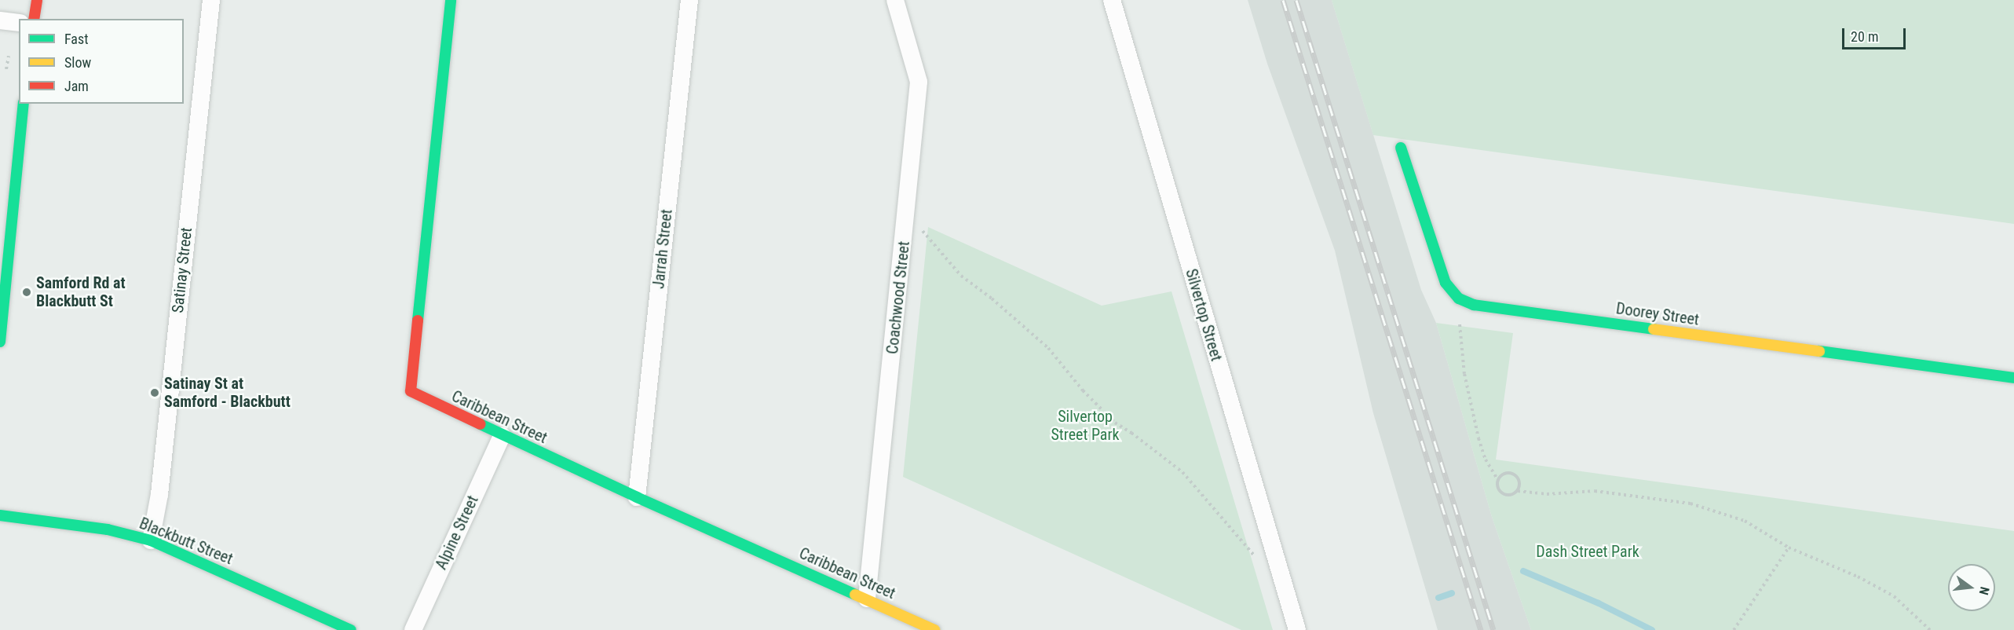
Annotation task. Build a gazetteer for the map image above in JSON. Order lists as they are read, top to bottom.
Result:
{
  "streets": {
    "street": [
      "Jarrah Street",
      "Satinay Street",
      "Coachwood Street",
      "Doorey Street",
      "Silvertop Street",
      "Caribbean Street",
      "Alpine Street",
      "Blackbutt Street"
    ]
  },
  "crossings": [
    ["Jarrah Street", "Caribbean Street"],
    ["Satinay Street", "Blackbutt Street"],
    ["Coachwood Street", "Caribbean Street"],
    ["Caribbean Street", "Alpine Street"]
  ],
  "parks": ["Silvertop Street Park", "Dash Street Park"],
  "places": ["Samford Rd at Blackbutt St", "Satinay St at Samford - Blackbutt"],
  "legend": ["Fast", "Slow", "Jam"],
  "scale_bar": "20 m",
  "north": "right"
}
